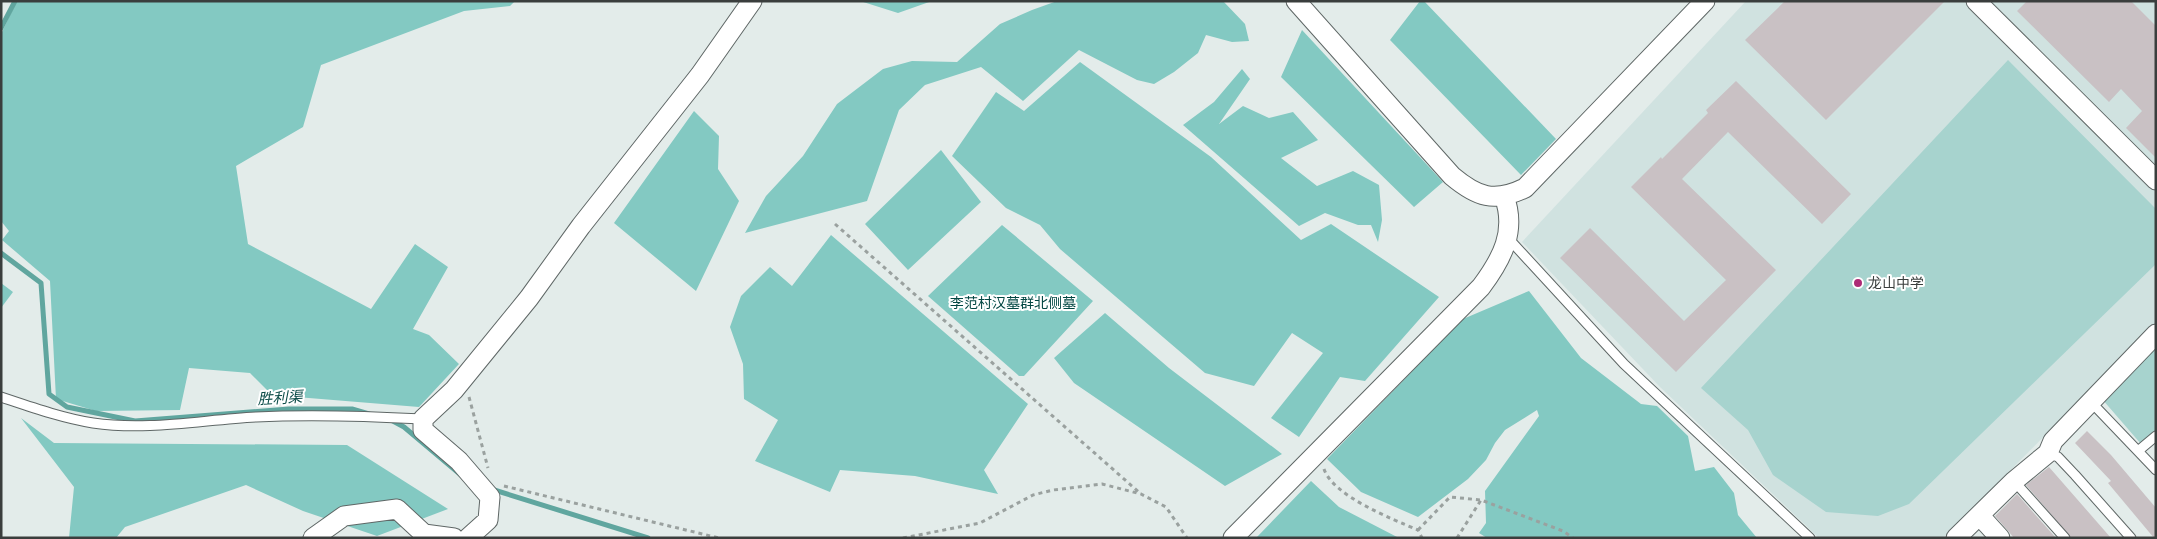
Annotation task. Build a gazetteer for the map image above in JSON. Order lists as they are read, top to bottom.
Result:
{
  "water": ["胜利渠"],
  "parks": ["李范村汉墓群北侧墓"],
  "places": ["龙山中学"]
}
